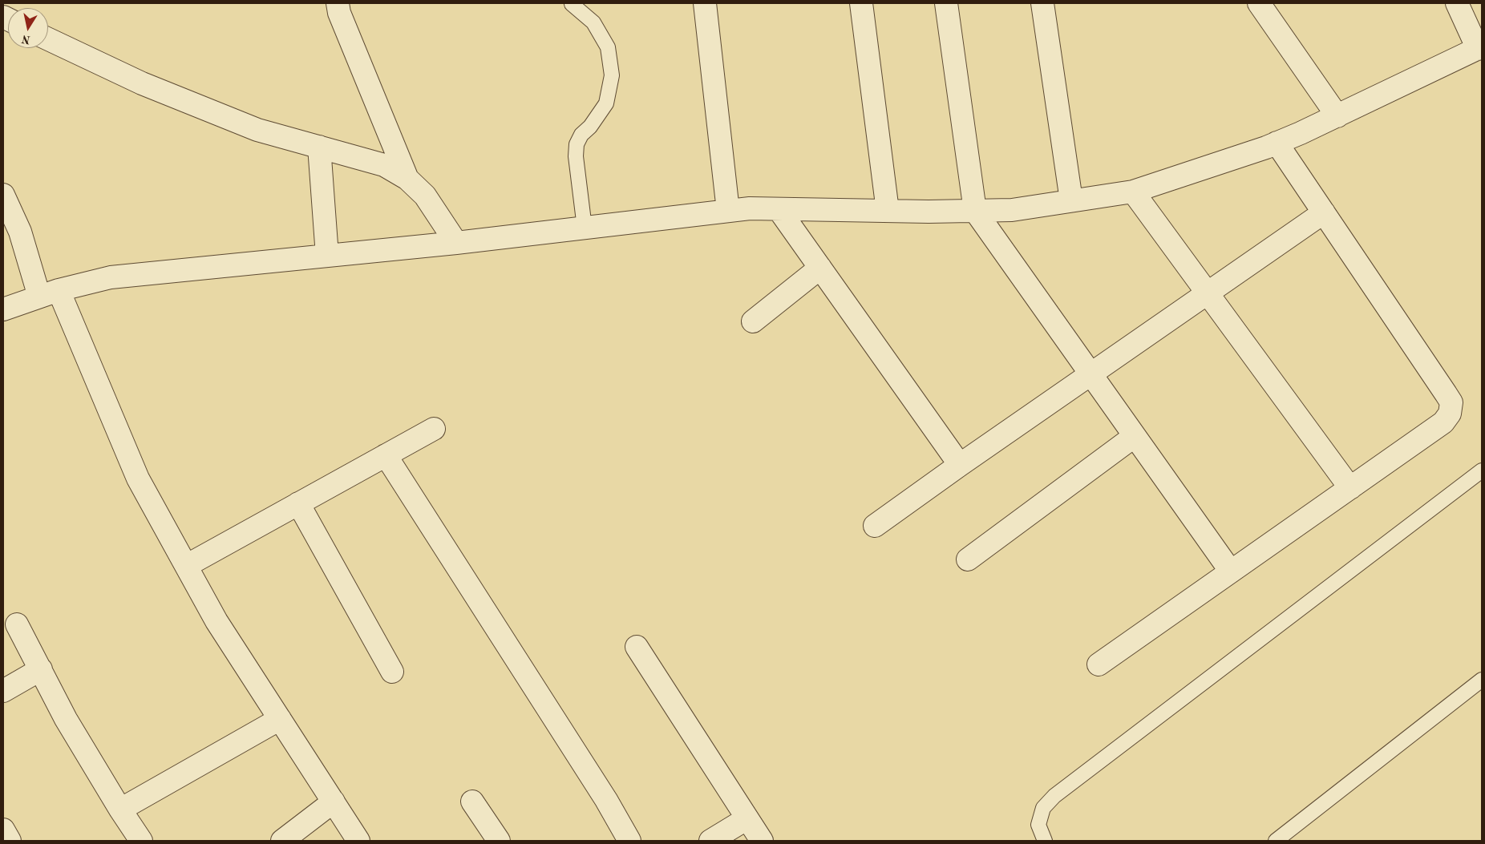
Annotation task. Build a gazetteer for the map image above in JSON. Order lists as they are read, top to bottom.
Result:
{
  "north": "bottom"
}
